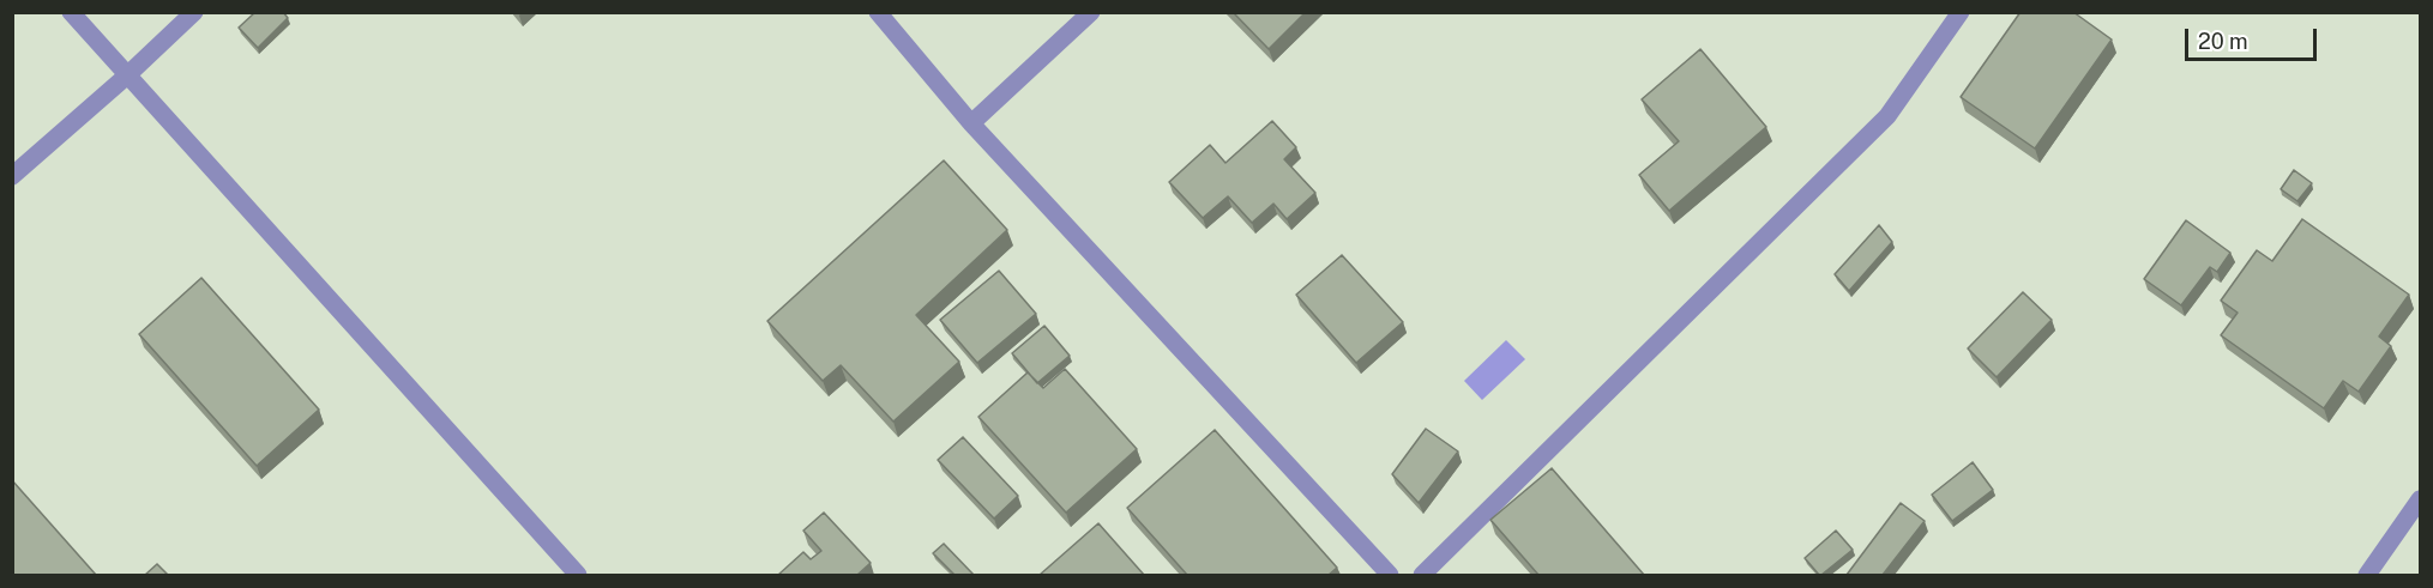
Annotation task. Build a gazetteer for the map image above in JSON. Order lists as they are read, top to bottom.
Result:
{
  "scale_bar": "20 m"
}
